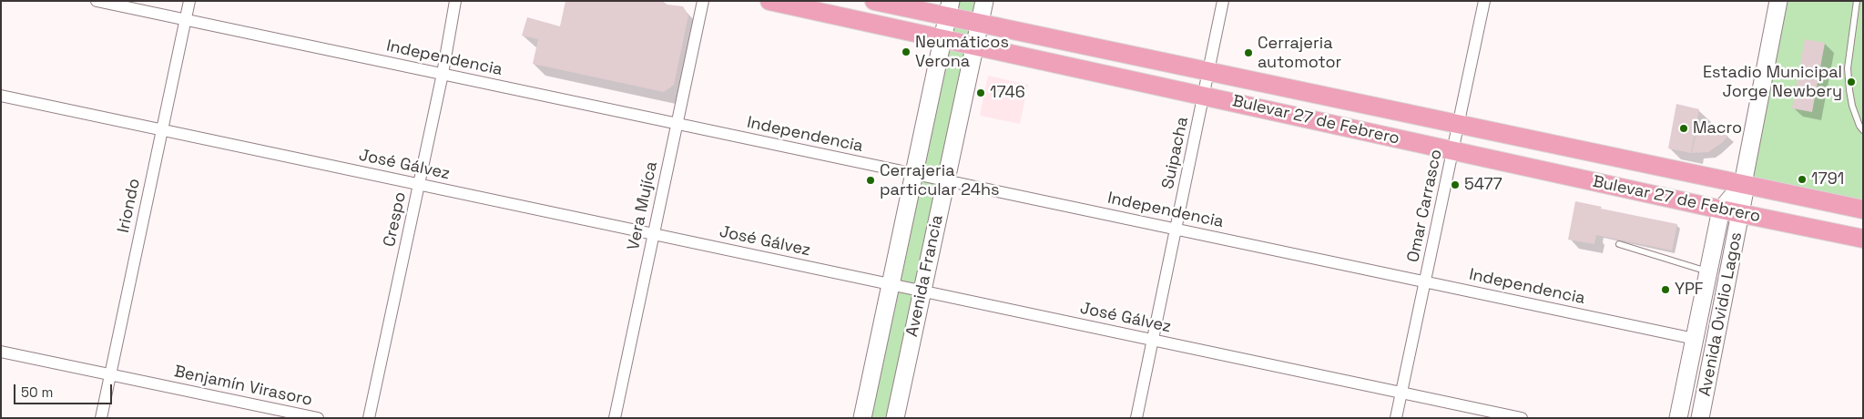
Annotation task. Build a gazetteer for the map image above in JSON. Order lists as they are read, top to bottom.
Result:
{
  "streets": {
    "main road": ["Bulevar 27 de Febrero", "Avenida Francia", "Avenida Ovidio Lagos"],
    "street": [
      "Independencia",
      "Suipacha",
      "José Gálvez",
      "Iriondo",
      "Vera Mujíca",
      "Omar Carrasco",
      "Crespo",
      "Benjamín Virasoro"
    ]
  },
  "crossings": [
    ["Independencia", "Suipacha"],
    ["Independencia", "Iriondo"],
    ["Independencia", "Vera Mujíca"],
    ["Independencia", "Omar Carrasco"],
    ["Independencia", "Crespo"],
    ["Independencia", "Avenida Francia"],
    ["Independencia", "Avenida Ovidio Lagos"],
    ["Bulevar 27 de Febrero", "Suipacha"],
    ["Bulevar 27 de Febrero", "Omar Carrasco"],
    ["Bulevar 27 de Febrero", "Avenida Francia"],
    ["Bulevar 27 de Febrero", "Avenida Ovidio Lagos"],
    ["Suipacha", "José Gálvez"],
    ["José Gálvez", "Iriondo"],
    ["José Gálvez", "Vera Mujíca"],
    ["José Gálvez", "Omar Carrasco"],
    ["José Gálvez", "Crespo"],
    ["José Gálvez", "Avenida Francia"],
    ["Iriondo", "Benjamín Virasoro"]
  ],
  "places": [
    "Neumáticos Verona",
    "Cerrajeria automotor",
    "Estadio Municipal Jorge Newbery",
    "1746",
    "Macro",
    "1791",
    "Cerrajeria particular 24hs",
    "5477",
    "YPF"
  ],
  "scale_bar": "50 m"
}
